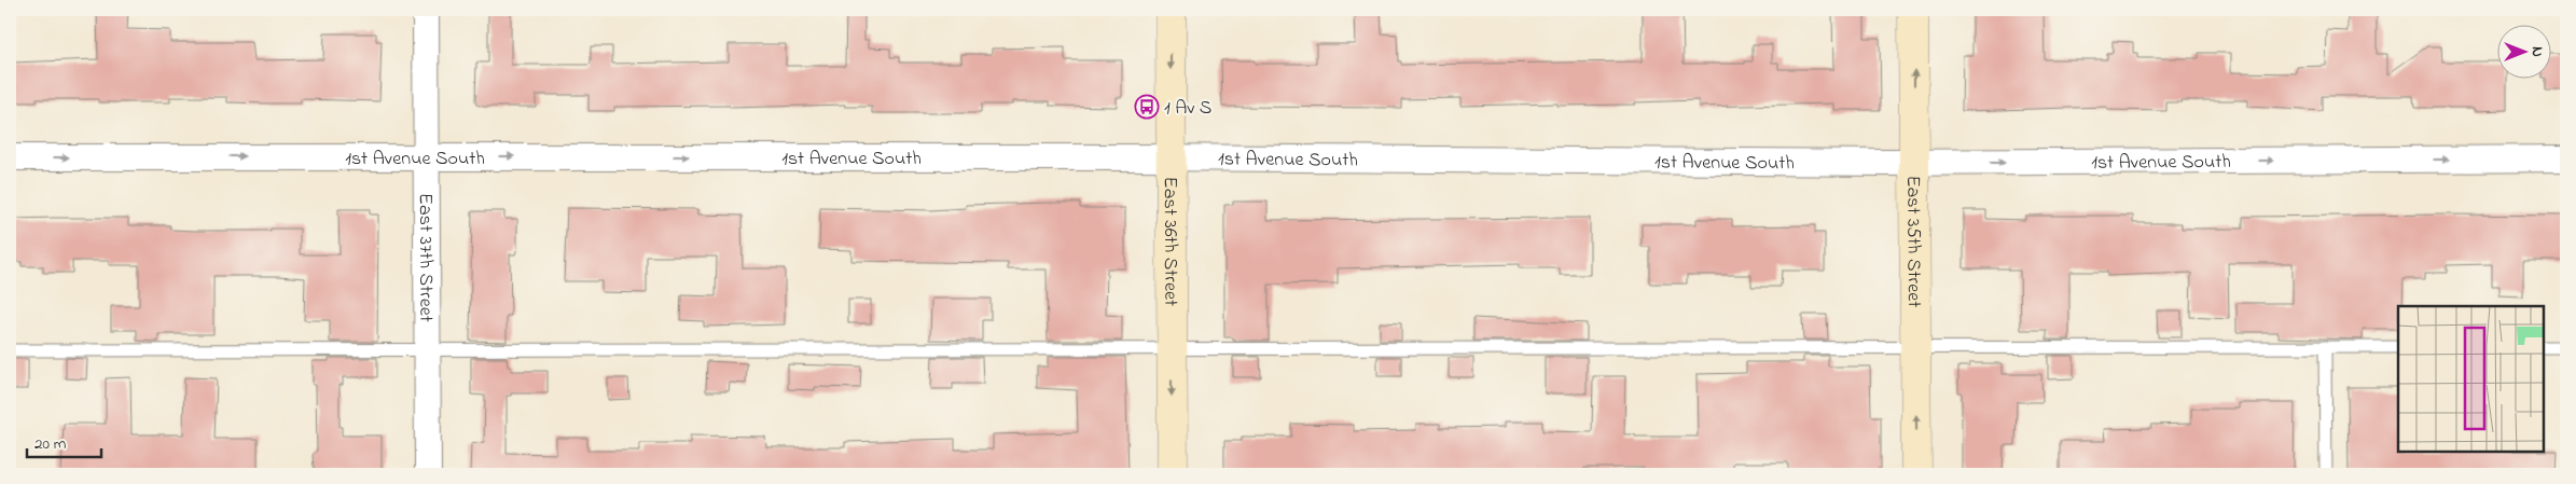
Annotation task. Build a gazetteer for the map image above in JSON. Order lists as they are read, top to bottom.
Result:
{
  "streets": {
    "street": [
      "1st Avenue South",
      "East 36th Street",
      "East 35th Street",
      "East 37th Street"
    ]
  },
  "crossings": [
    ["1st Avenue South", "East 36th Street"],
    ["1st Avenue South", "East 35th Street"],
    ["1st Avenue South", "East 37th Street"]
  ],
  "one_way": ["1st Avenue South", "East 36th Street", "East 35th Street"],
  "places": {
    "bus stop": ["1 Av S"]
  },
  "scale_bar": "20 m",
  "north": "right"
}
